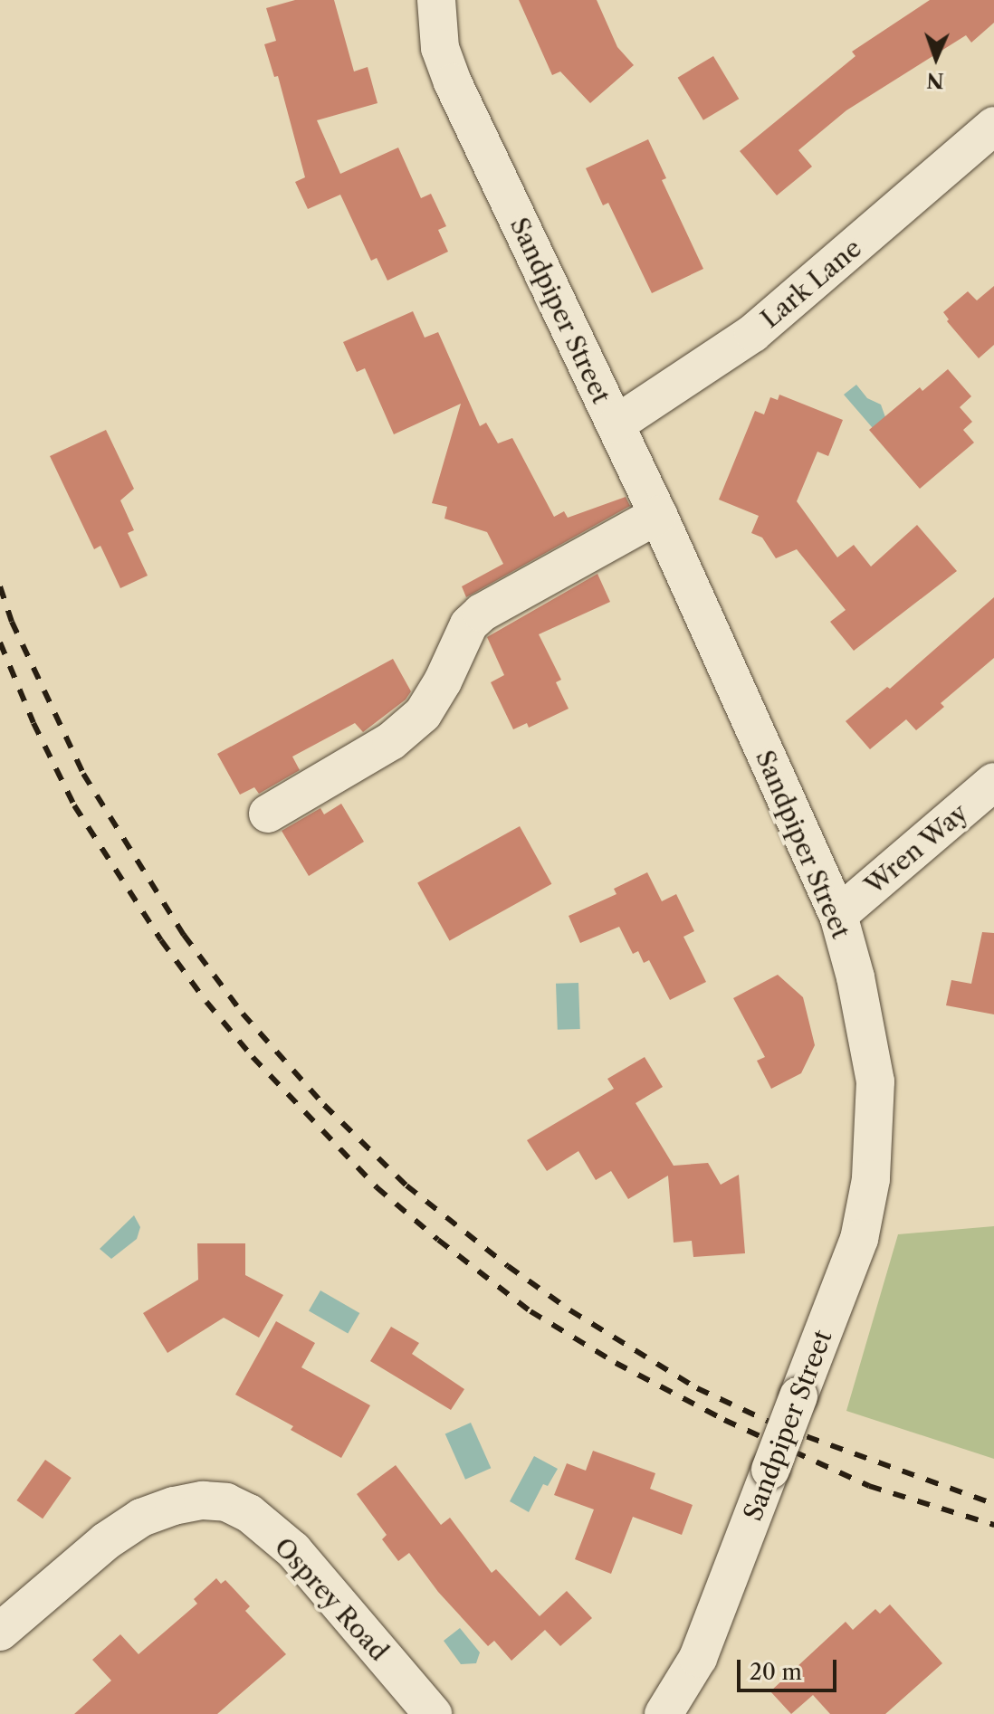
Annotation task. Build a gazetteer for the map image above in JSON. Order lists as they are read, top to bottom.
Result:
{
  "streets": {
    "street": [
      "Lark Lane",
      "Sandpiper Street",
      "Wren Way",
      "Osprey Road"
    ]
  },
  "crossings": [
    ["Lark Lane", "Sandpiper Street"],
    ["Sandpiper Street", "Wren Way"]
  ],
  "scale_bar": "20 m",
  "north": "bottom"
}
